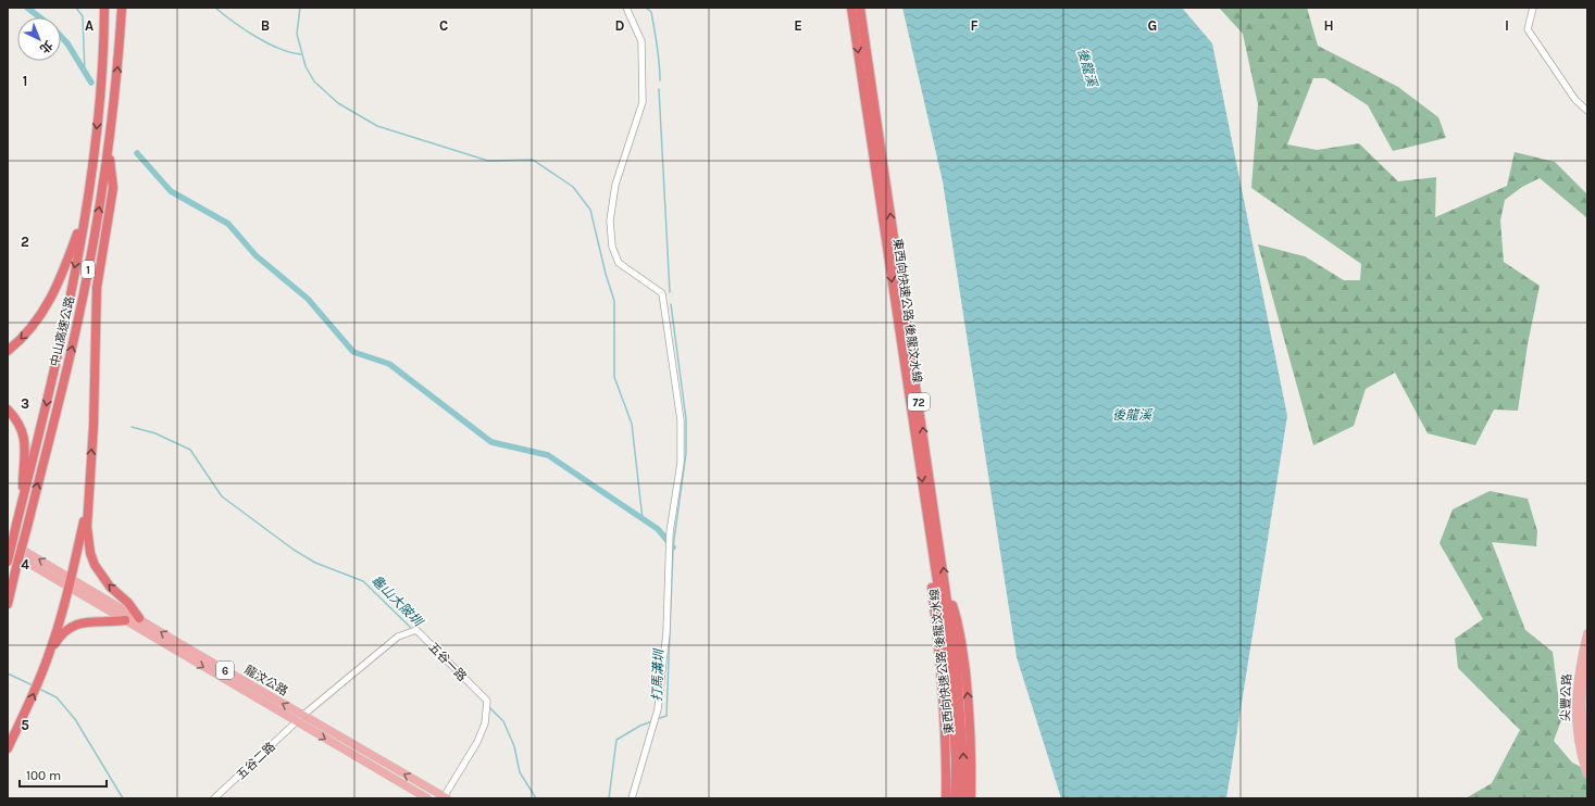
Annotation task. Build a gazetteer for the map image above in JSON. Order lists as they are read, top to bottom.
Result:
{
  "streets": {
    "highway": [
      "1",
      "東西向快速公路 後龍汶水線",
      "中山高速公路",
      "72"
    ],
    "main road": ["6", "龍汶公路", "尖豐公路"],
    "street": ["五谷一路", "五谷二路"]
  },
  "crossings": [
    ["五谷一路", "龍汶公路"],
    ["龍汶公路", "五谷二路"]
  ],
  "water": ["後龍溪", "龜山大陂圳", "打馬溝圳"],
  "scale_bar": "100 m",
  "north": "bottom right",
  "grid": {
    "columns": [
      "A",
      "B",
      "C",
      "D",
      "E",
      "F",
      "G",
      "H",
      "I"
    ],
    "rows": [
      "1",
      "2",
      "3",
      "4",
      "5"
    ]
  }
}
